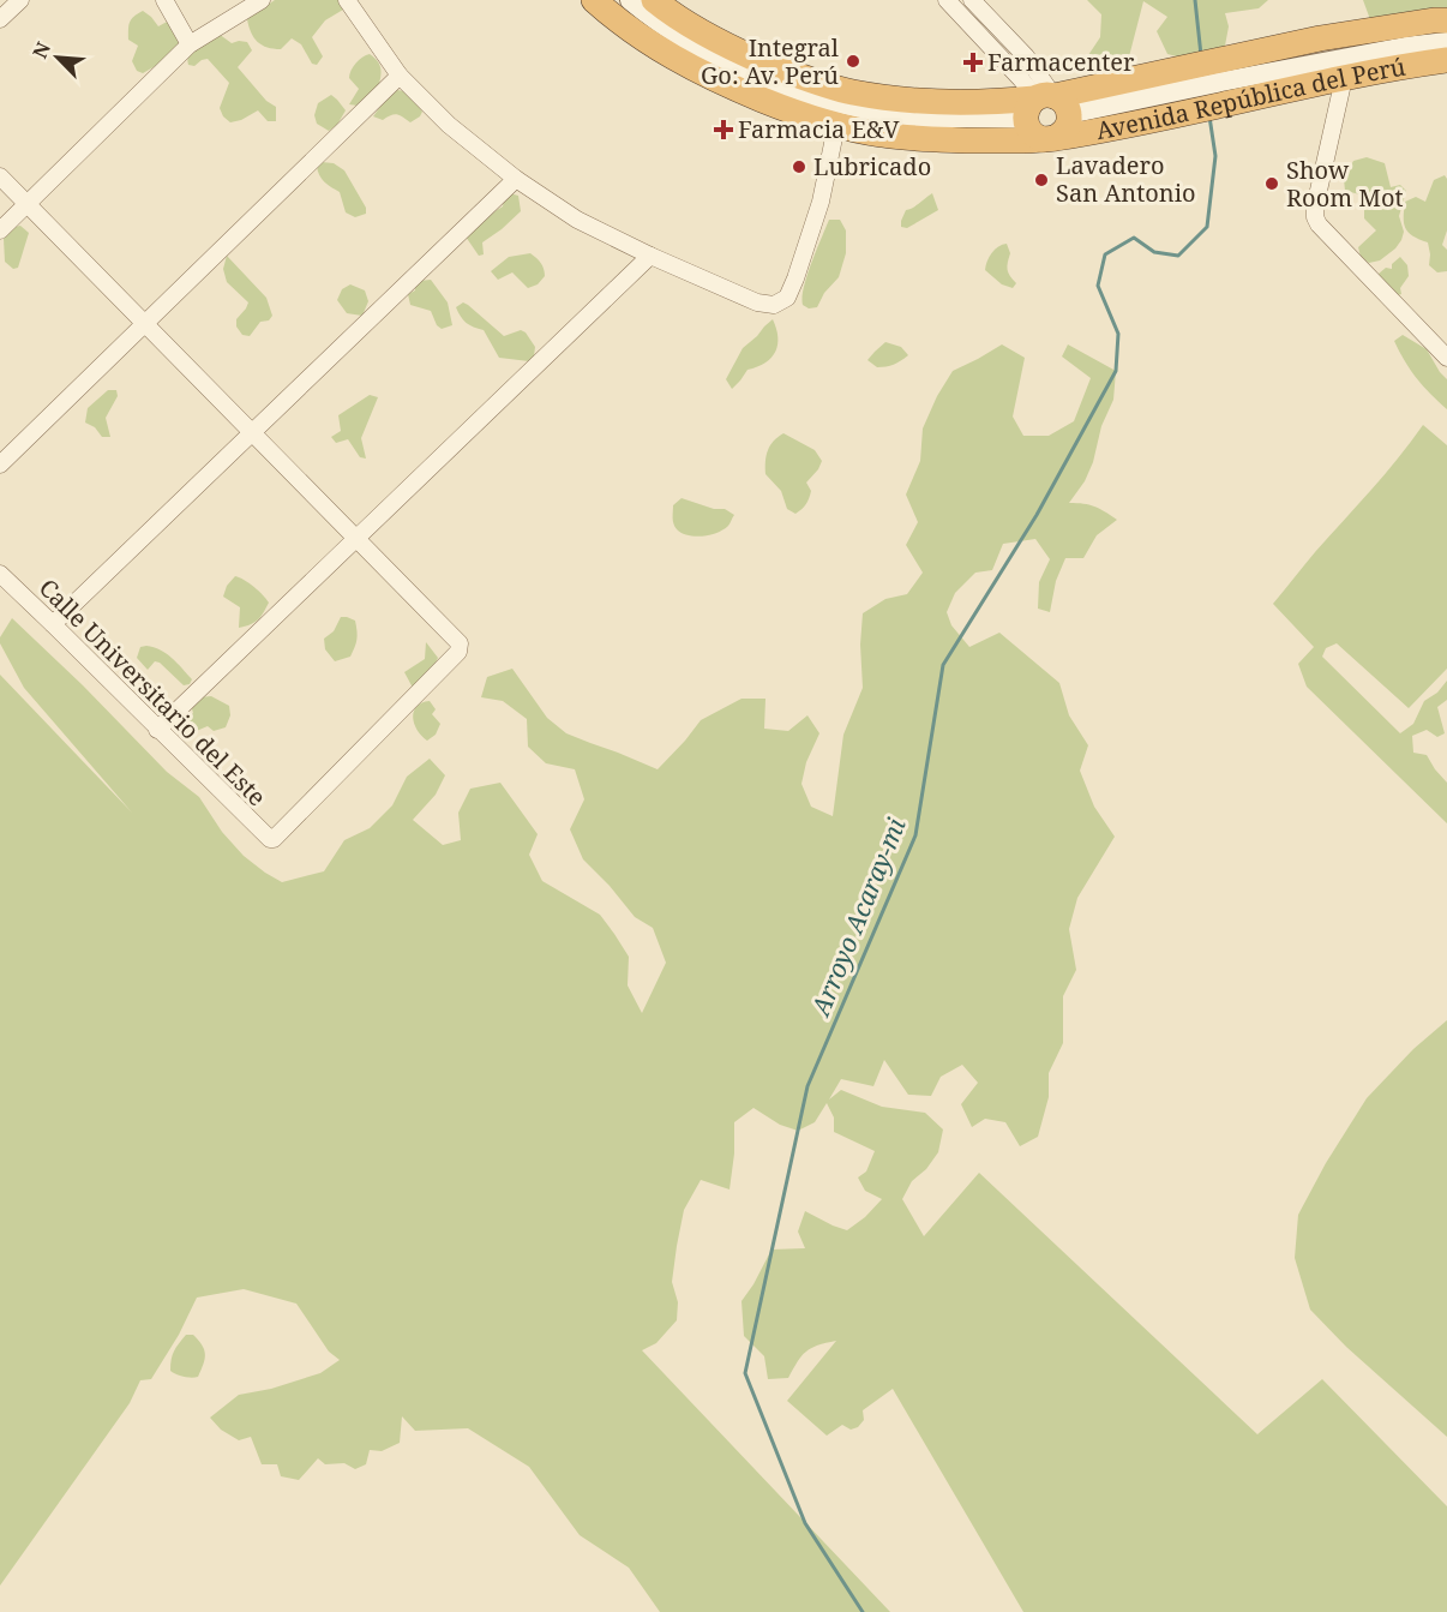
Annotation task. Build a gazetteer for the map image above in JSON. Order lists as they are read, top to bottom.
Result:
{
  "streets": {
    "highway": ["Avenida República del Perú"],
    "street": ["Calle Universitario del Este"]
  },
  "water": ["Arroyo Acaray-mi"],
  "places": {
    "other": [
      "Integral Go: Av. Perú",
      "Lubricado",
      "Lavadero San Antonio",
      "Show Room Mot"
    ],
    "health": ["Farmacenter", "Farmacia E&V"]
  },
  "north": "top left"
}
